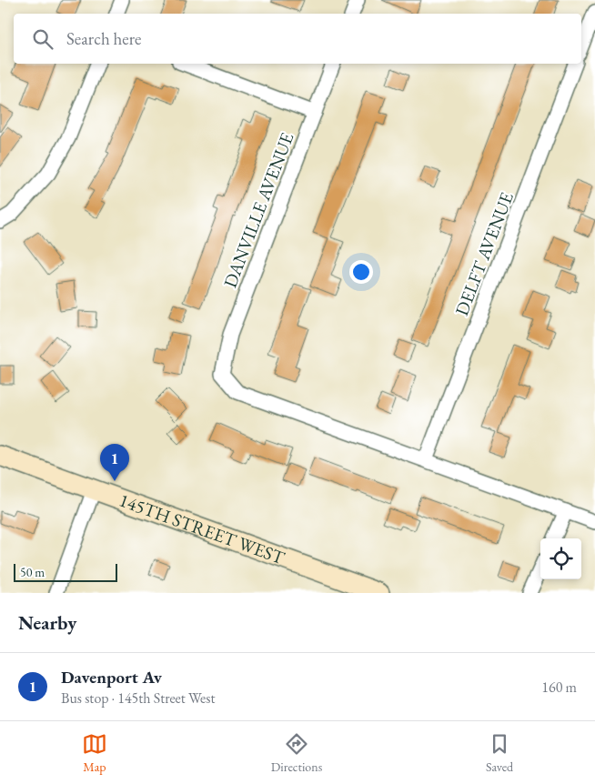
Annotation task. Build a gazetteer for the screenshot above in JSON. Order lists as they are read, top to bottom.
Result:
{
  "streets": {
    "street": ["DANVILLE AVENUE", "DELFT AVENUE", "145TH STREET WEST"]
  },
  "crossings": [
    ["DANVILLE AVENUE", "DELFT AVENUE"]
  ],
  "scale_bar": "50 m",
  "page": {
    "search": "Search here",
    "pins": "1",
    "scale": "50 m",
    "heading": "Nearby",
    "list": [
      {
        "mark": "1",
        "name": "Davenport Av",
        "note": "Bus stop · 145th Street West",
        "value": "160 m"
      }
    ],
    "nav": ["Map", "Directions", "Saved"]
  }
}
